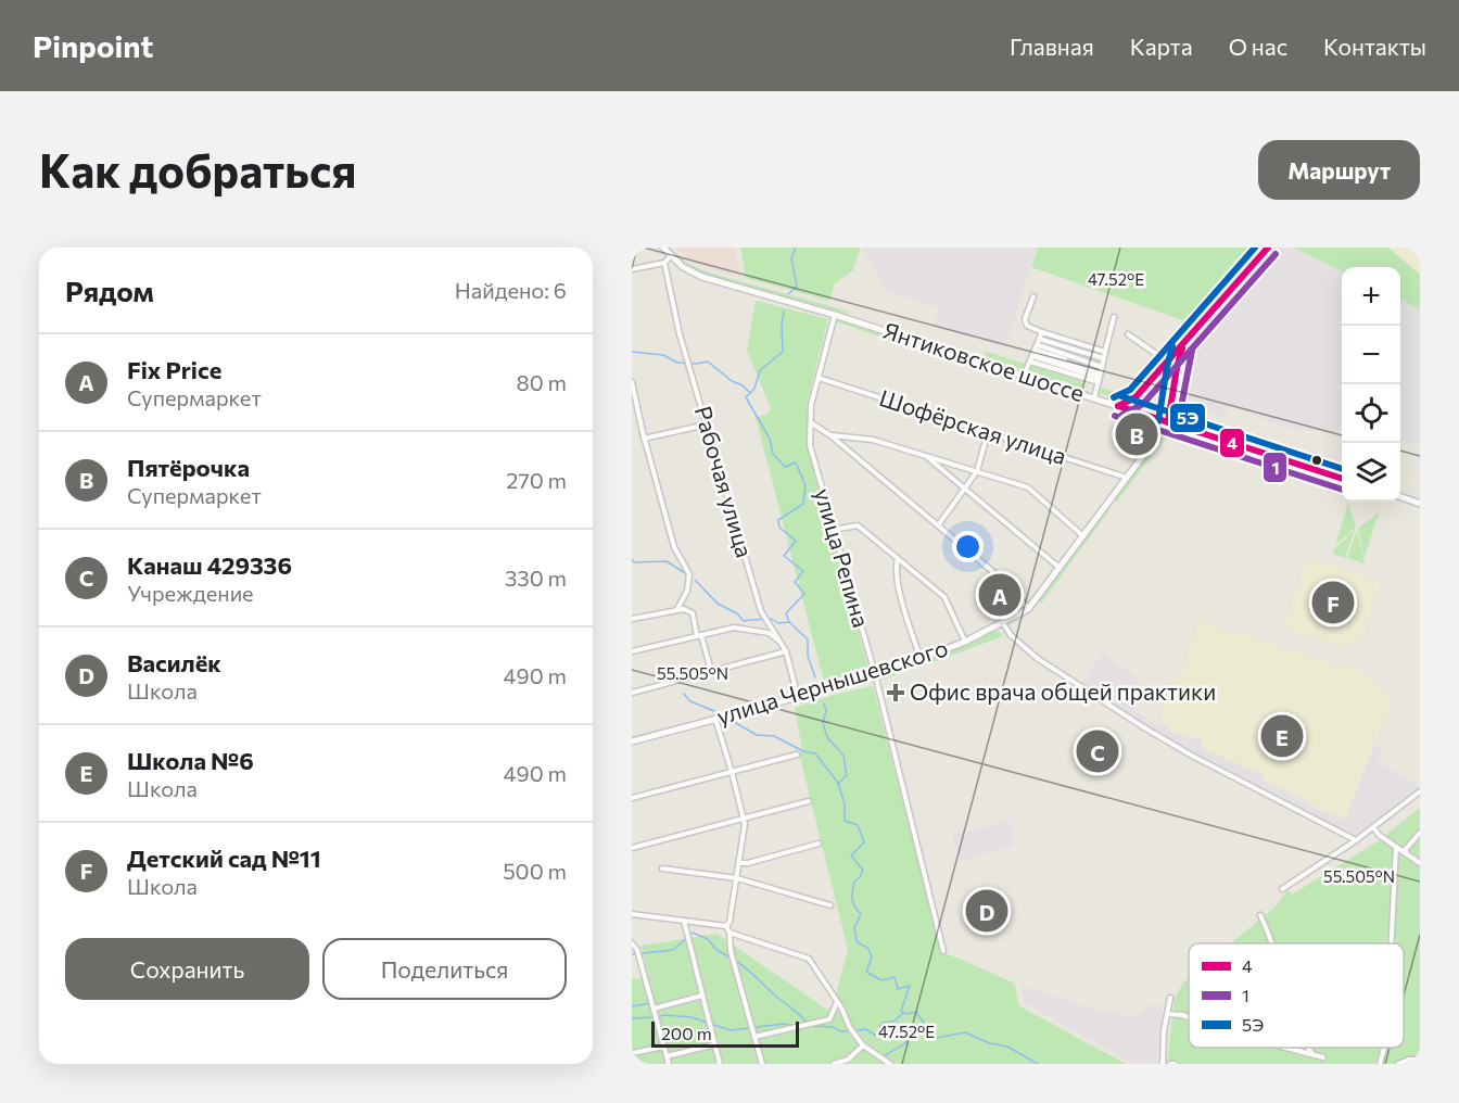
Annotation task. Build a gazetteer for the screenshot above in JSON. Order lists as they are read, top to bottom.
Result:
{
  "streets": {
    "street": [
      "Янтиковское шоссе",
      "Шофёрская улица",
      "Рабочая улица",
      "улица Репина",
      "улица Чернышевского"
    ]
  },
  "crossings": [
    ["Янтиковское шоссе", "улица Репина"],
    ["Янтиковское шоссе", "улица Чернышевского"],
    ["Шофёрская улица", "улица Репина"],
    ["Шофёрская улица", "улица Чернышевского"],
    ["Рабочая улица", "улица Чернышевского"],
    ["улица Репина", "улица Чернышевского"]
  ],
  "places": {
    "health": ["Офис врача общей практики"]
  },
  "lines": ["transit line 4", "transit line 5Э", "transit line 1"],
  "legend": ["4", "1", "5Э"],
  "scale_bar": "200 m",
  "page": {
    "header": "Pinpoint",
    "nav": [
      "Главная",
      "Карта",
      "О нас",
      "Контакты"
    ],
    "buttons": [
      "Маршрут",
      ["Сохранить", "Поделиться"]
    ],
    "title": "Как добраться",
    "heading": ["Рядом", "Найдено: 6"],
    "map_buttons": ["+", "−"],
    "list": [
      {
        "mark": "A",
        "name": "Fix Price",
        "note": "Супермаркет",
        "value": "80 m"
      },
      {
        "mark": "B",
        "name": "Пятёрочка",
        "note": "Супермаркет",
        "value": "270 m"
      },
      {
        "mark": "C",
        "name": "Канаш 429336",
        "note": "Учреждение",
        "value": "330 m"
      },
      {
        "mark": "D",
        "name": "Василёк",
        "note": "Школа",
        "value": "490 m"
      },
      {
        "mark": "E",
        "name": "Школа №6",
        "note": "Школа",
        "value": "490 m"
      },
      {
        "mark": "F",
        "name": "Детский сад №11",
        "note": "Школа",
        "value": "500 m"
      }
    ],
    "pins": [
      "B",
      "A",
      "F",
      "E",
      "C",
      "D"
    ],
    "scale": "200 m"
  },
  "coordinates": ["47.52°E", "55.505°N"]
}
